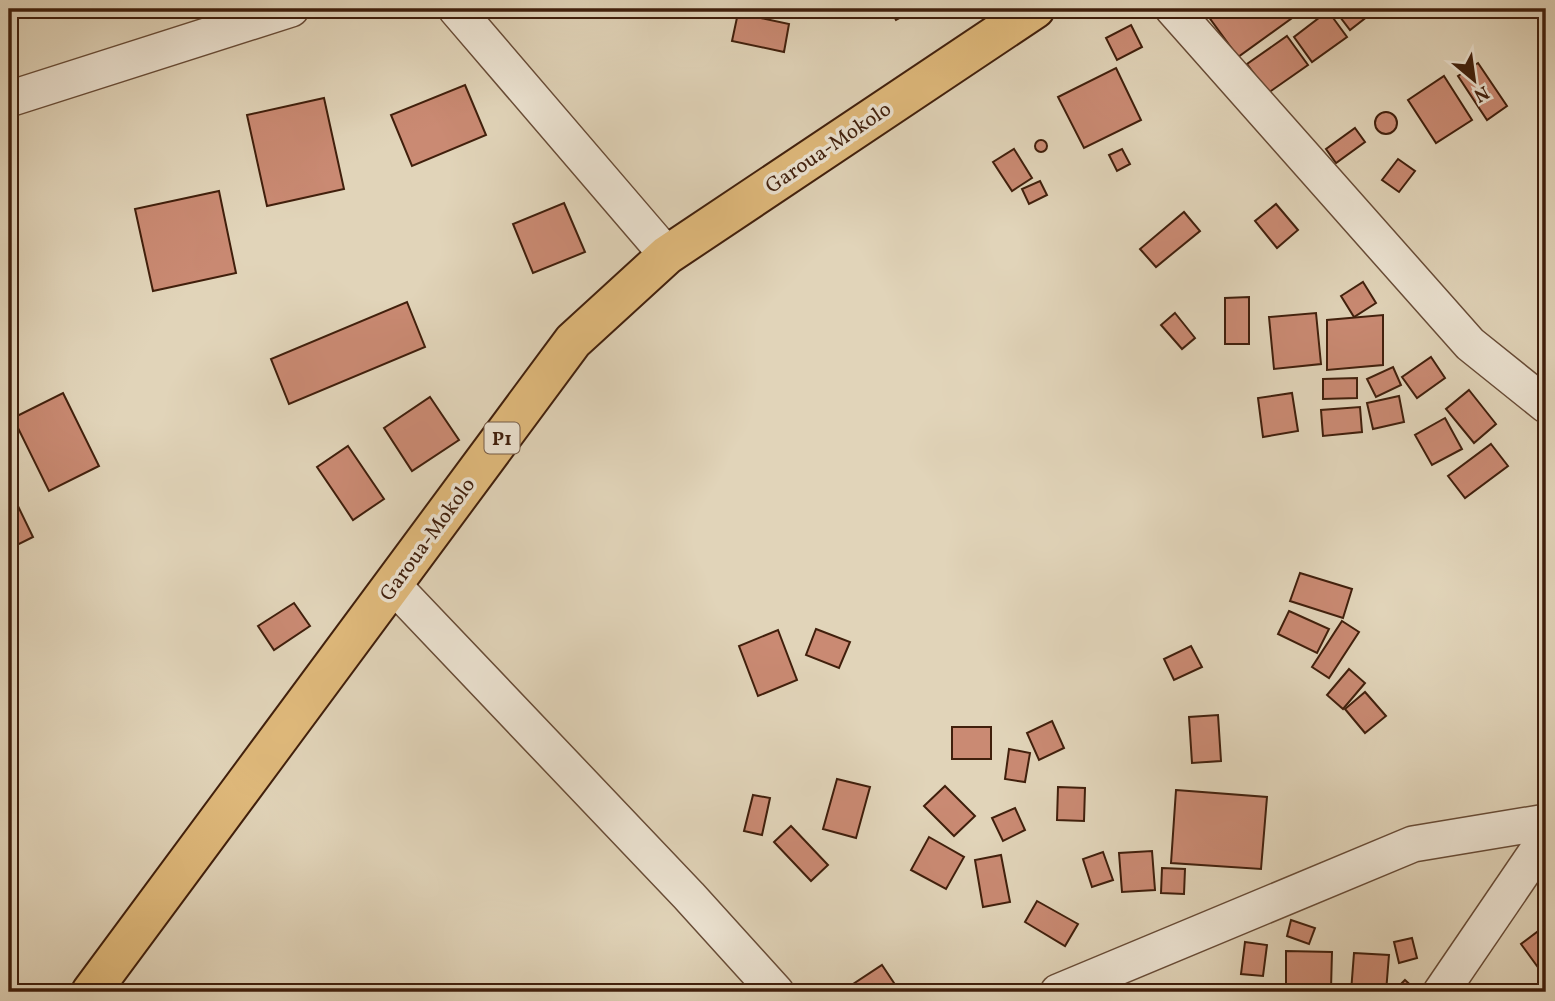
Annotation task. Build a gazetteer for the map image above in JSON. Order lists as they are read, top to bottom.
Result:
{
  "streets": {
    "main road": ["Garoua-Mokolo", "P1"]
  },
  "north": "bottom right"
}
